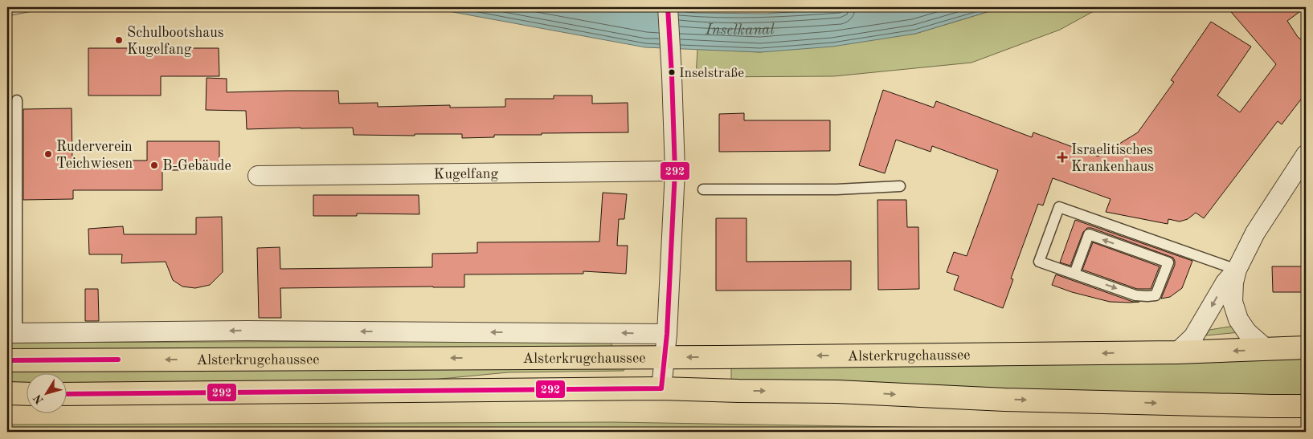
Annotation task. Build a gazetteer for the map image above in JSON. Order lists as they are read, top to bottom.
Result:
{
  "streets": {
    "main road": ["Alsterkrugchaussee"],
    "street": ["Kugelfang"]
  },
  "one_way": ["Alsterkrugchaussee"],
  "water": ["Inselkanal"],
  "places": {
    "other": [
      "Schulbootshaus Kugelfang",
      "Inselstraße",
      "Ruderverein Teichwiesen",
      "B-Gebäude"
    ],
    "health": ["Israelitisches Krankenhaus"]
  },
  "lines": ["transit line 292"],
  "north": "bottom left"
}
